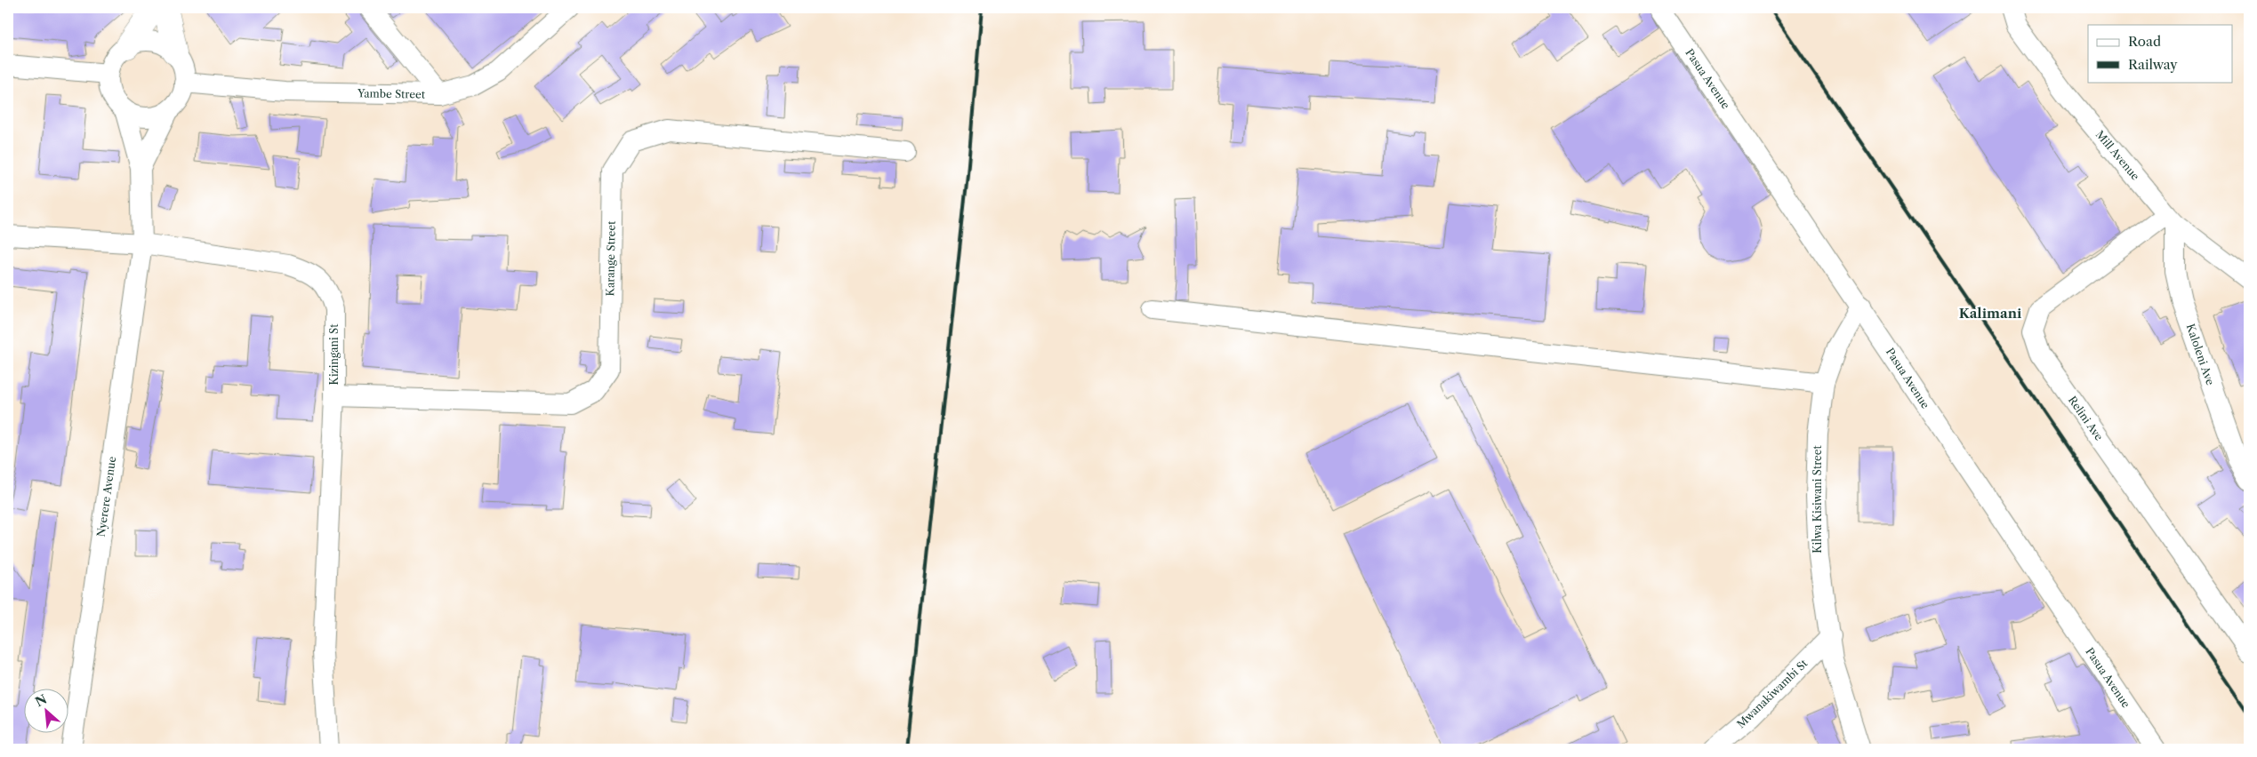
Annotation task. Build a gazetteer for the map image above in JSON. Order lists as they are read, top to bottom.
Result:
{
  "streets": {
    "street": [
      "Pasua Avenue",
      "Yambe Street",
      "Mill Avenue",
      "Karange Street",
      "Kizingani St",
      "Kaloleni Ave",
      "Relini Ave",
      "Nyerere Avenue",
      "Kilwa Kisiwani Street",
      "Mwanakiwambi St"
    ]
  },
  "crossings": [
    ["Pasua Avenue", "Kilwa Kisiwani Street"],
    ["Mill Avenue", "Kaloleni Ave"],
    ["Mill Avenue", "Relini Ave"],
    ["Karange Street", "Kizingani St"],
    ["Kizingani St", "Nyerere Avenue"],
    ["Kaloleni Ave", "Relini Ave"],
    ["Kilwa Kisiwani Street", "Mwanakiwambi St"]
  ],
  "districts": ["Kalimani"],
  "legend": ["Road", "Railway"],
  "north": "top left"
}
